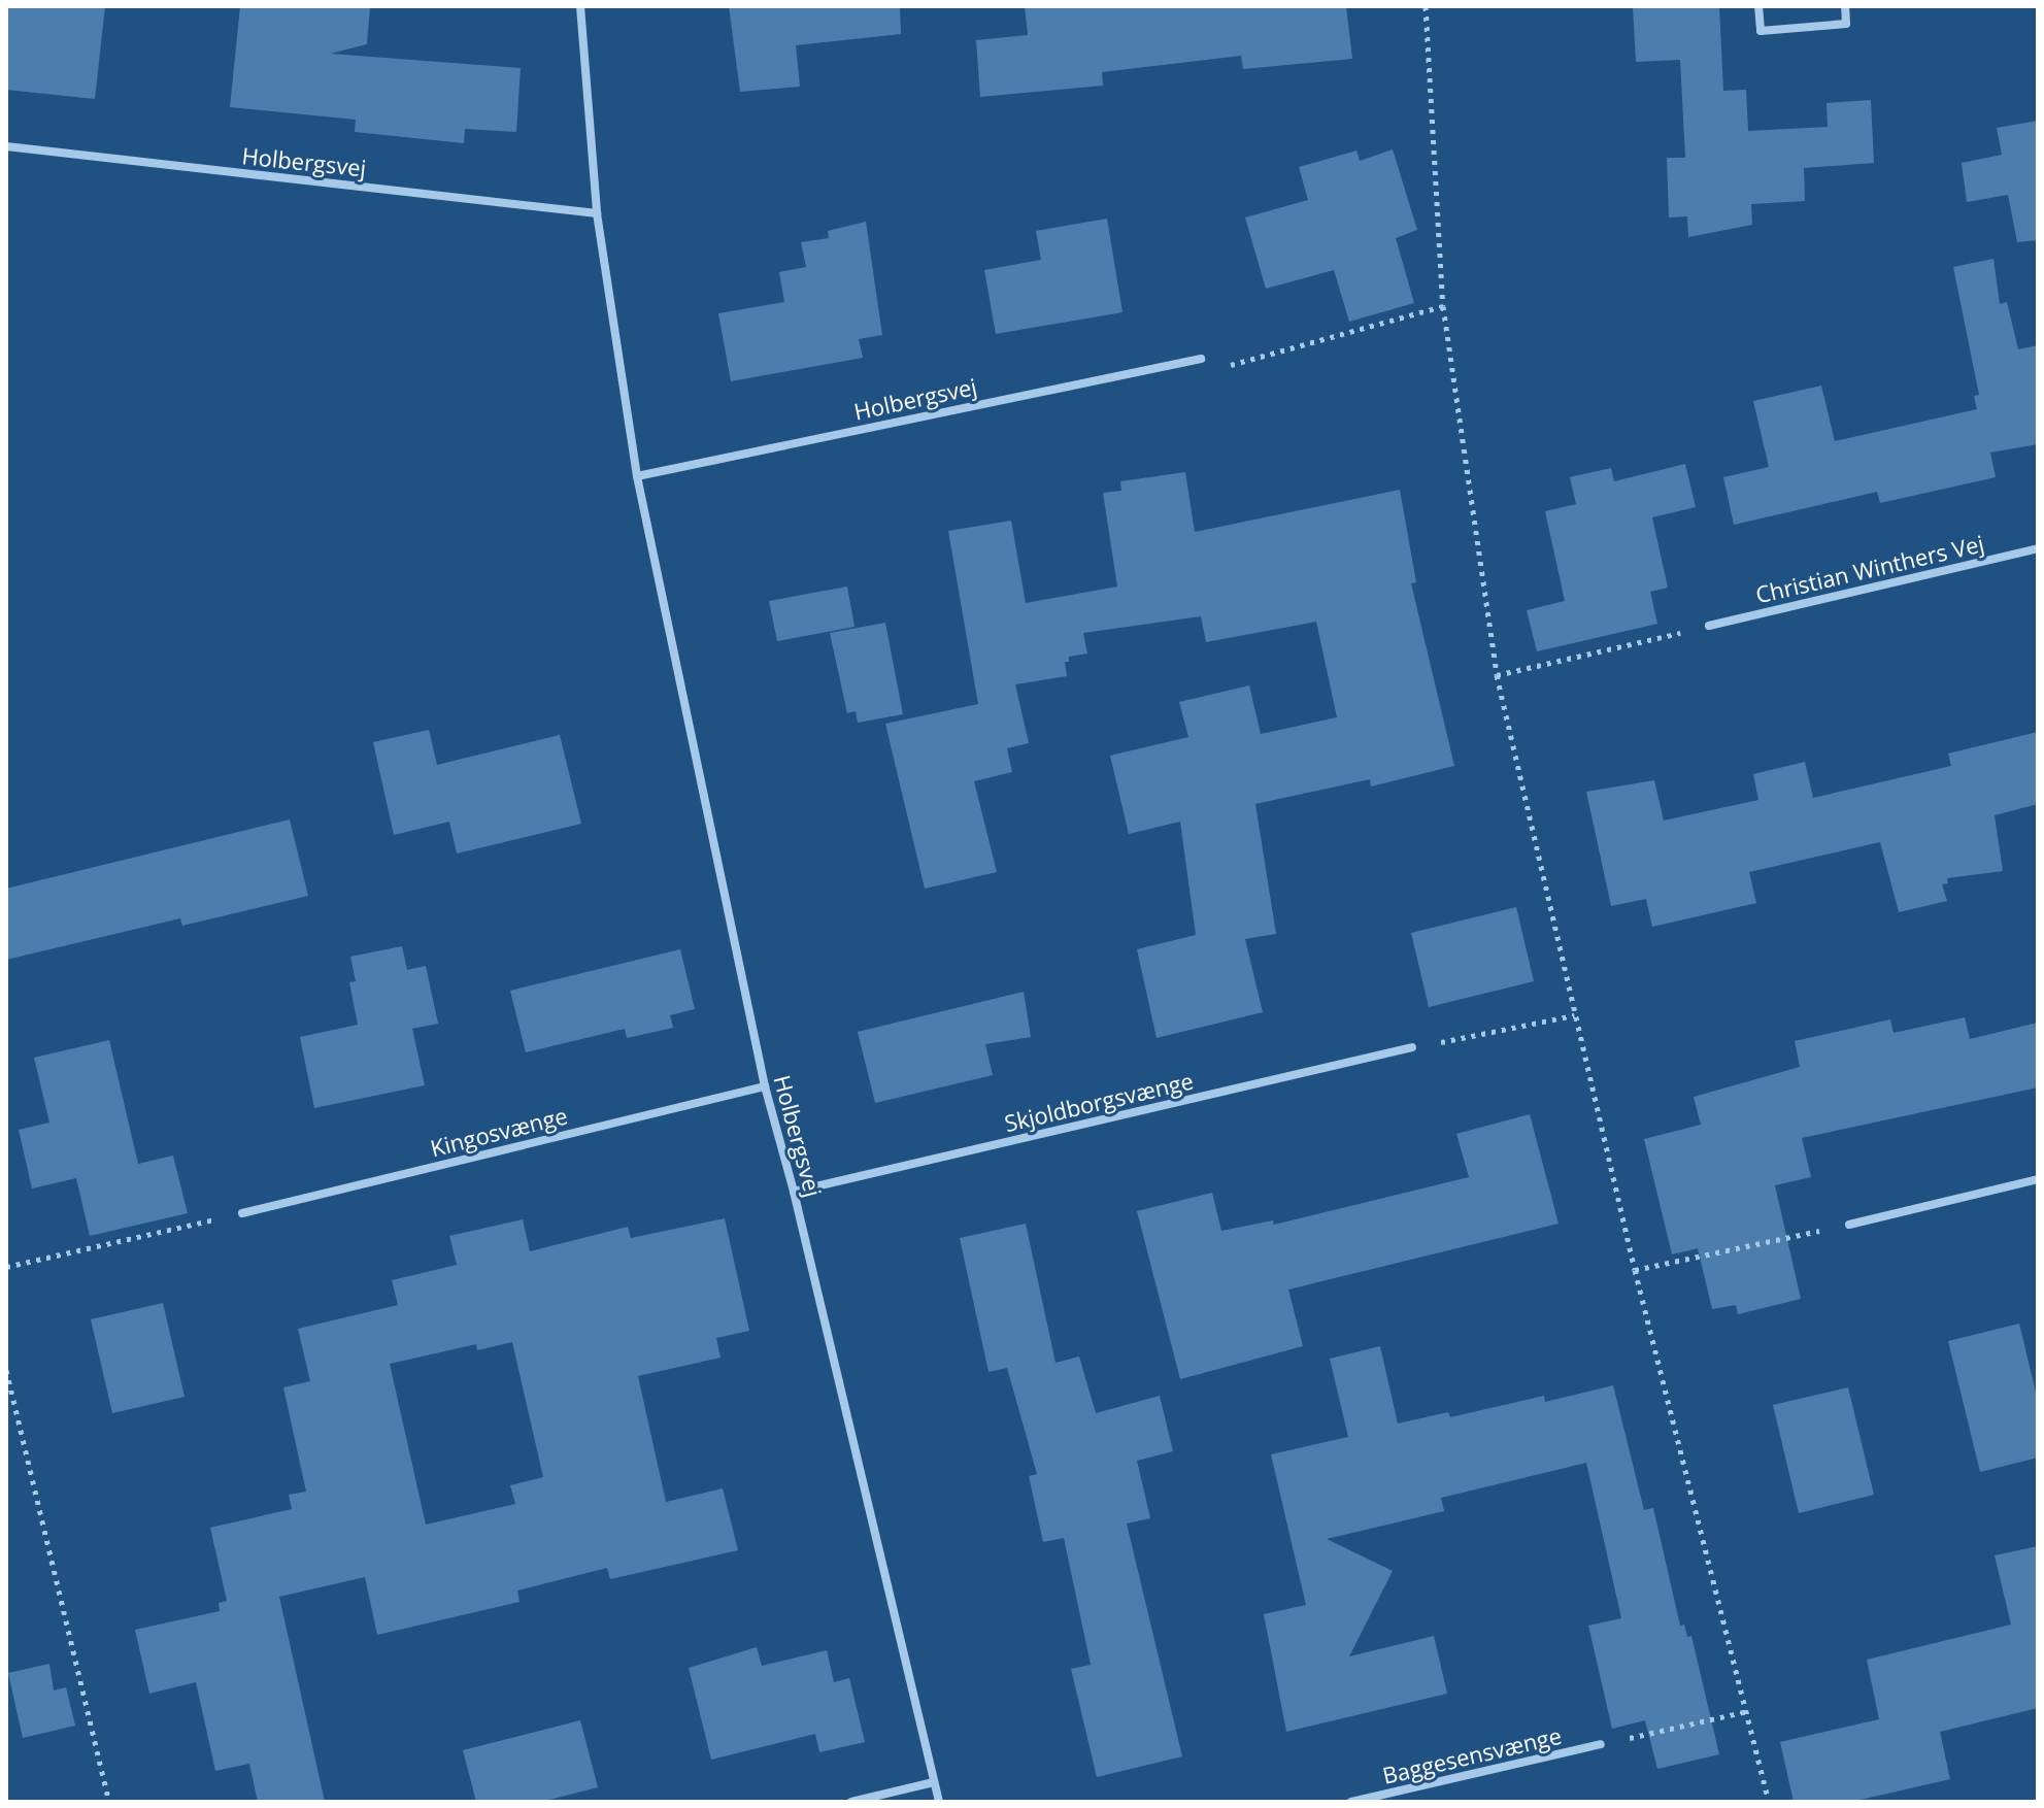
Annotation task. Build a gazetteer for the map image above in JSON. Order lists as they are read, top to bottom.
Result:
{
  "streets": {
    "street": [
      "Holbergsvej",
      "Christian Winthers Vej",
      "Skjoldborgsvænge",
      "Kingosvænge",
      "Baggesensvænge"
    ]
  },
  "crossings": [
    ["Holbergsvej", "Skjoldborgsvænge"],
    ["Holbergsvej", "Kingosvænge"]
  ]
}
